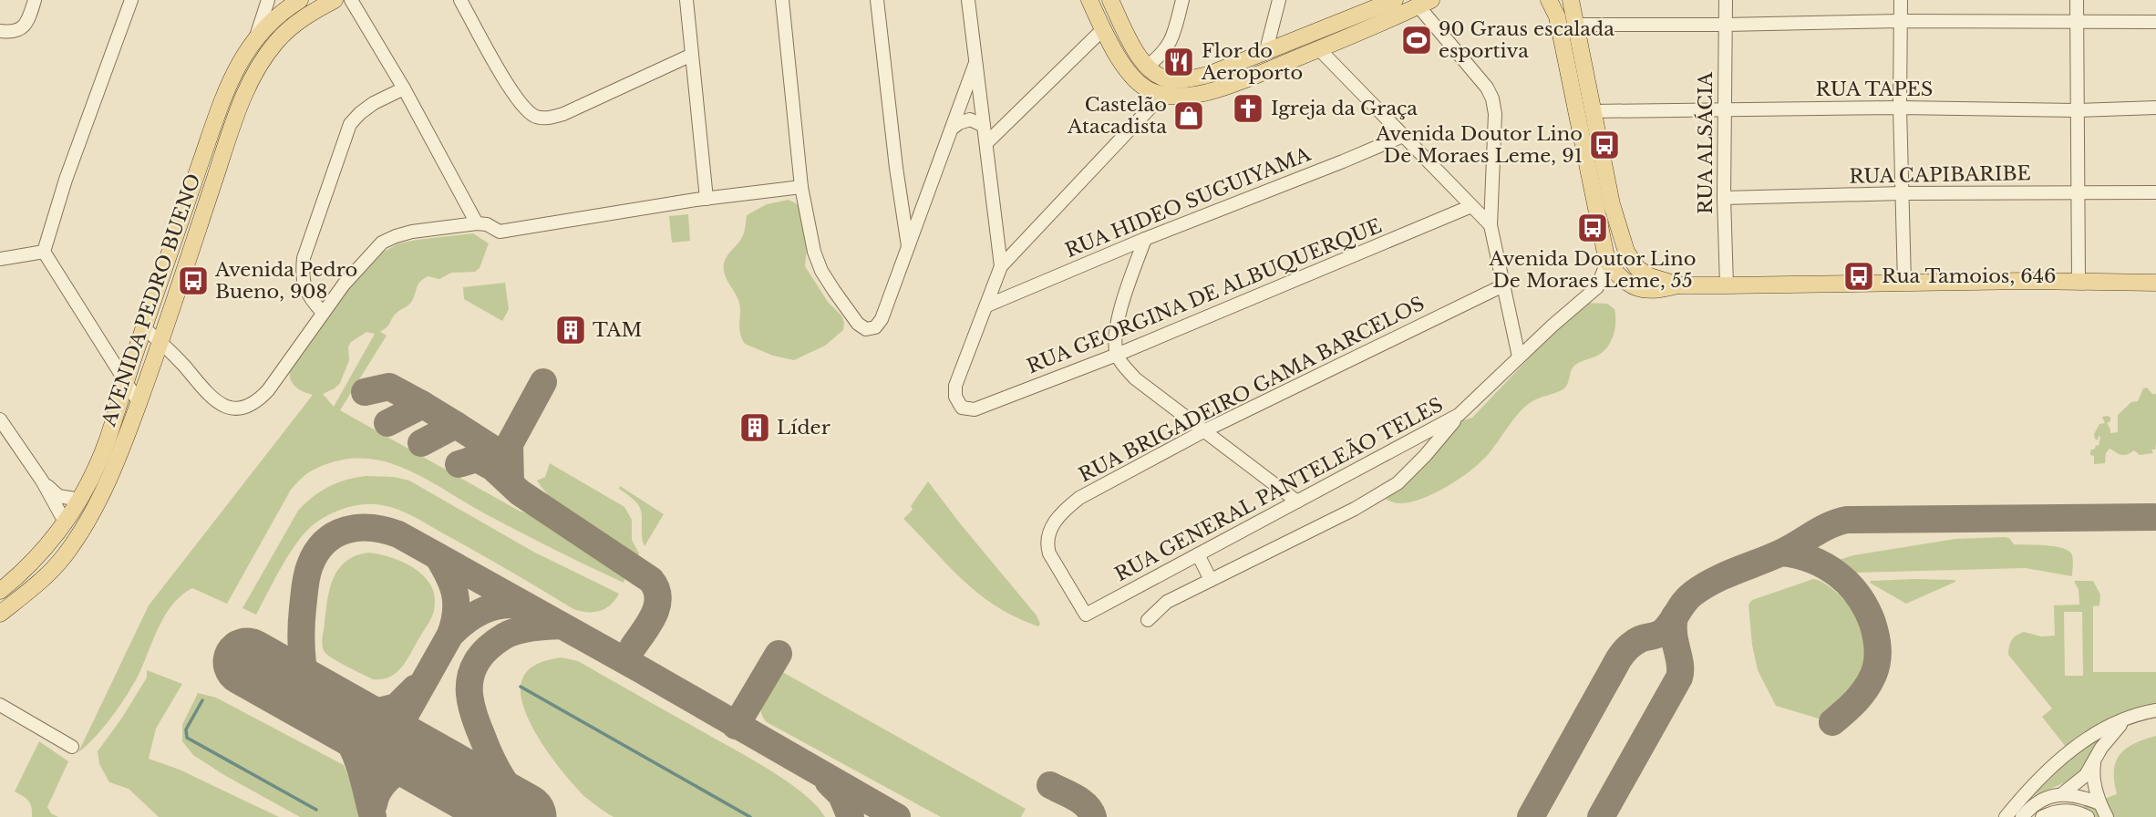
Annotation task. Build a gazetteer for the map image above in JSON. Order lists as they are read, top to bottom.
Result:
{
  "streets": {
    "main road": ["AVENIDA PEDRO BUENO"],
    "street": [
      "RUA TAPES",
      "RUA ALSÁCIA",
      "RUA CAPIBARIBE",
      "RUA HIDEO SUGUIYAMA",
      "RUA GEORGINA DE ALBUQUERQUE",
      "RUA BRIGADEIRO GAMA BARCELOS",
      "RUA GENERAL PANTELEÃO TELES"
    ]
  },
  "crossings": [
    ["RUA TAPES", "RUA ALSÁCIA"],
    ["RUA ALSÁCIA", "RUA CAPIBARIBE"],
    ["RUA HIDEO SUGUIYAMA", "RUA GEORGINA DE ALBUQUERQUE"],
    ["RUA BRIGADEIRO GAMA BARCELOS", "RUA GENERAL PANTELEÃO TELES"]
  ],
  "places": {
    "sports": ["90 Graus escalada esportiva"],
    "restaurant": ["Flor do Aeroporto"],
    "church": ["Igreja da Graça"],
    "shop": ["Castelão Atacadista"],
    "bus stop": [
      "Avenida Doutor Lino De Moraes Leme, 91",
      "Avenida Doutor Lino De Moraes Leme, 55",
      "Rua Tamoios, 646",
      "Avenida Pedro Bueno, 908"
    ],
    "building": ["TAM", "Líder"]
  }
}
